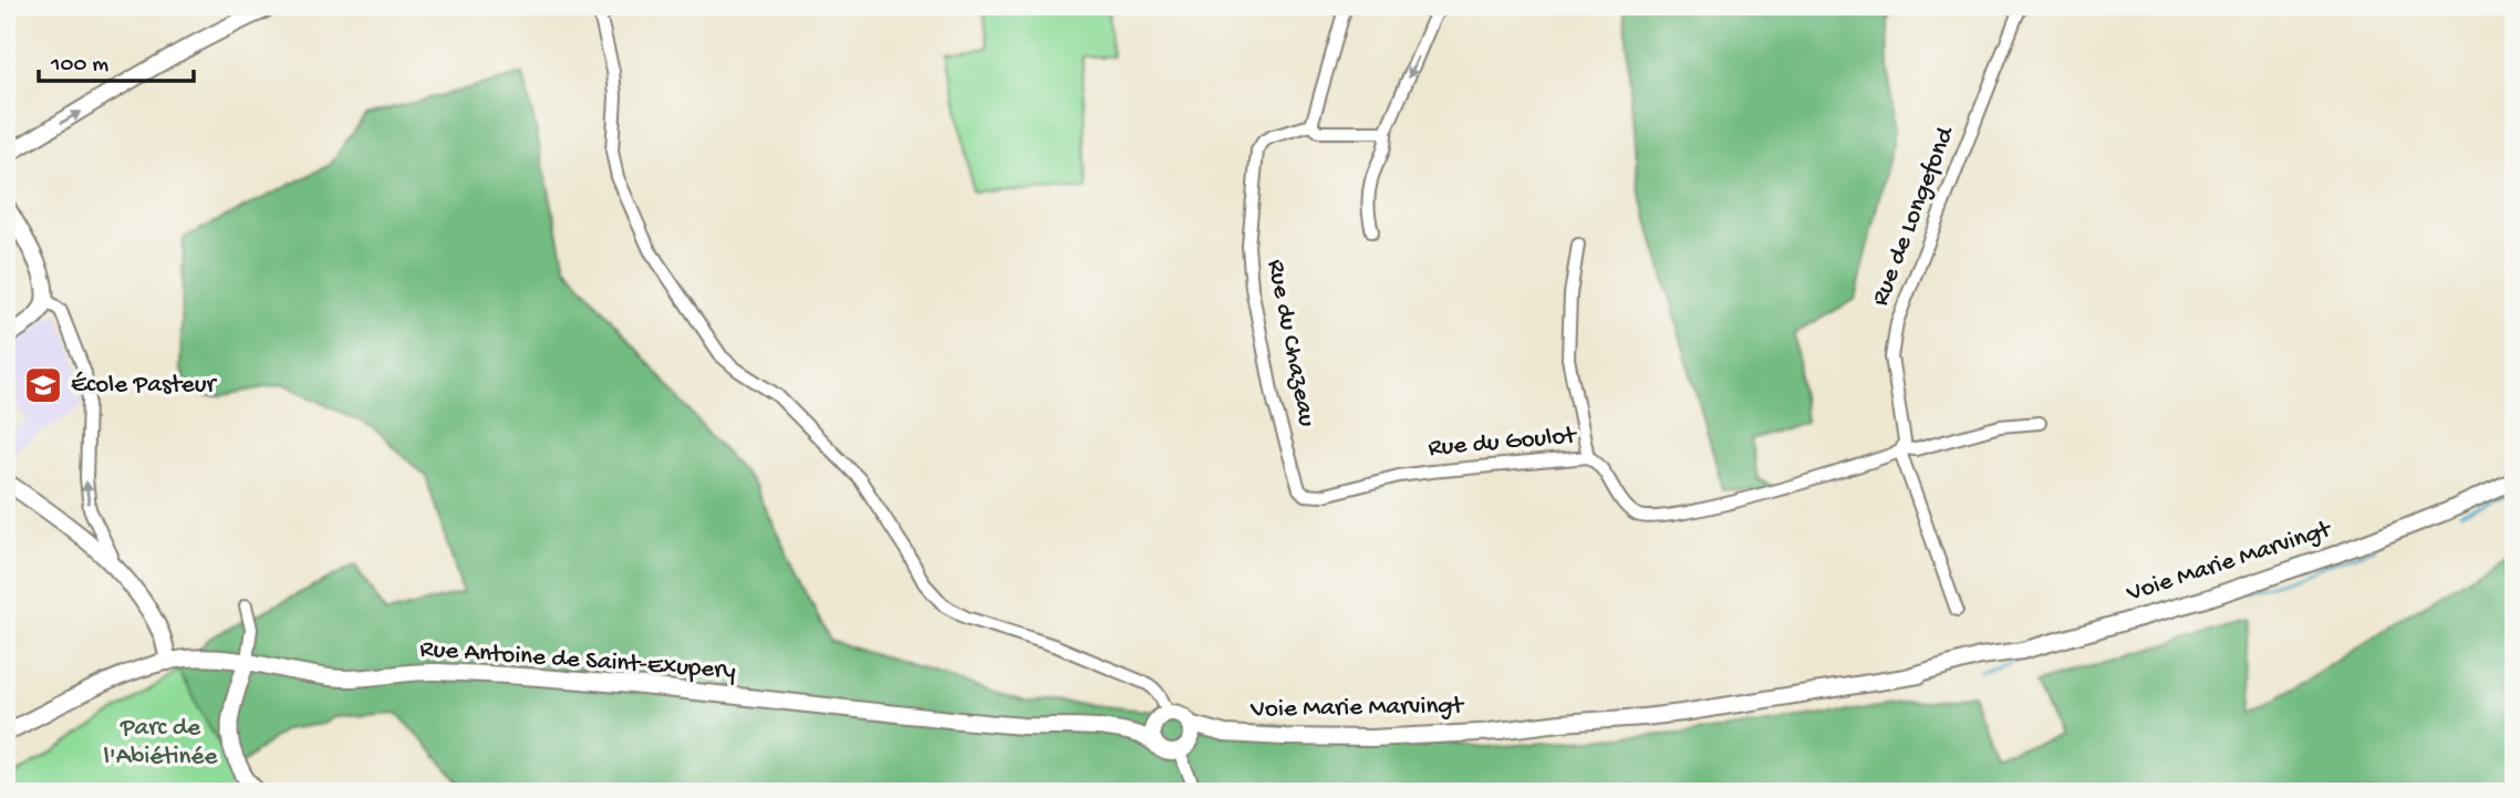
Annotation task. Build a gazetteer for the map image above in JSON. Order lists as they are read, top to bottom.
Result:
{
  "streets": {
    "main road": ["Voie Marie Marvingt", "Rue Antoine de Saint-Exupery"],
    "street": ["Rue de Longefond", "Rue du Chazeau", "Rue du Goulot"]
  },
  "crossings": [
    ["Rue de Longefond", "Rue du Goulot"],
    ["Rue du Chazeau", "Rue du Goulot"],
    ["Voie Marie Marvingt", "Rue Antoine de Saint-Exupery"]
  ],
  "parks": ["Parc de l'Abiétinée"],
  "places": {
    "school or university": ["École Pasteur"]
  },
  "scale_bar": "100 m"
}
